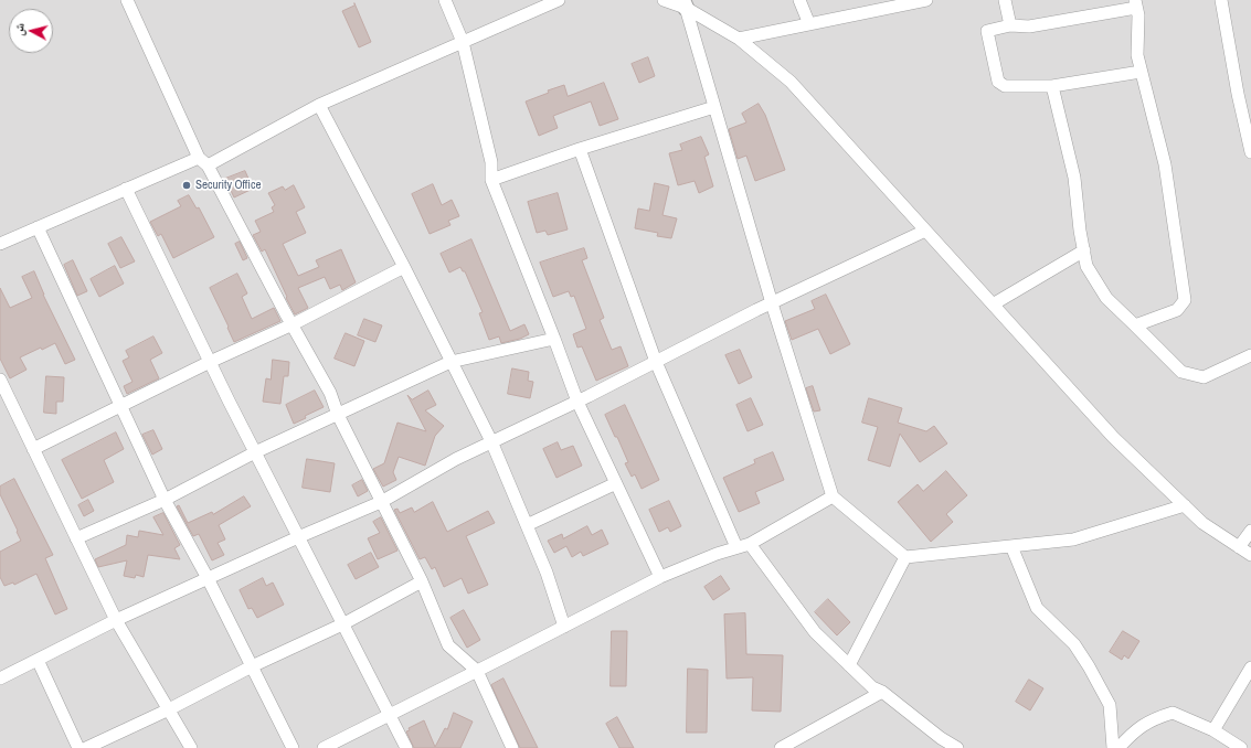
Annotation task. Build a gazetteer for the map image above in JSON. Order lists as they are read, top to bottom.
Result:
{
  "places": ["Security Office"],
  "north": "left"
}
